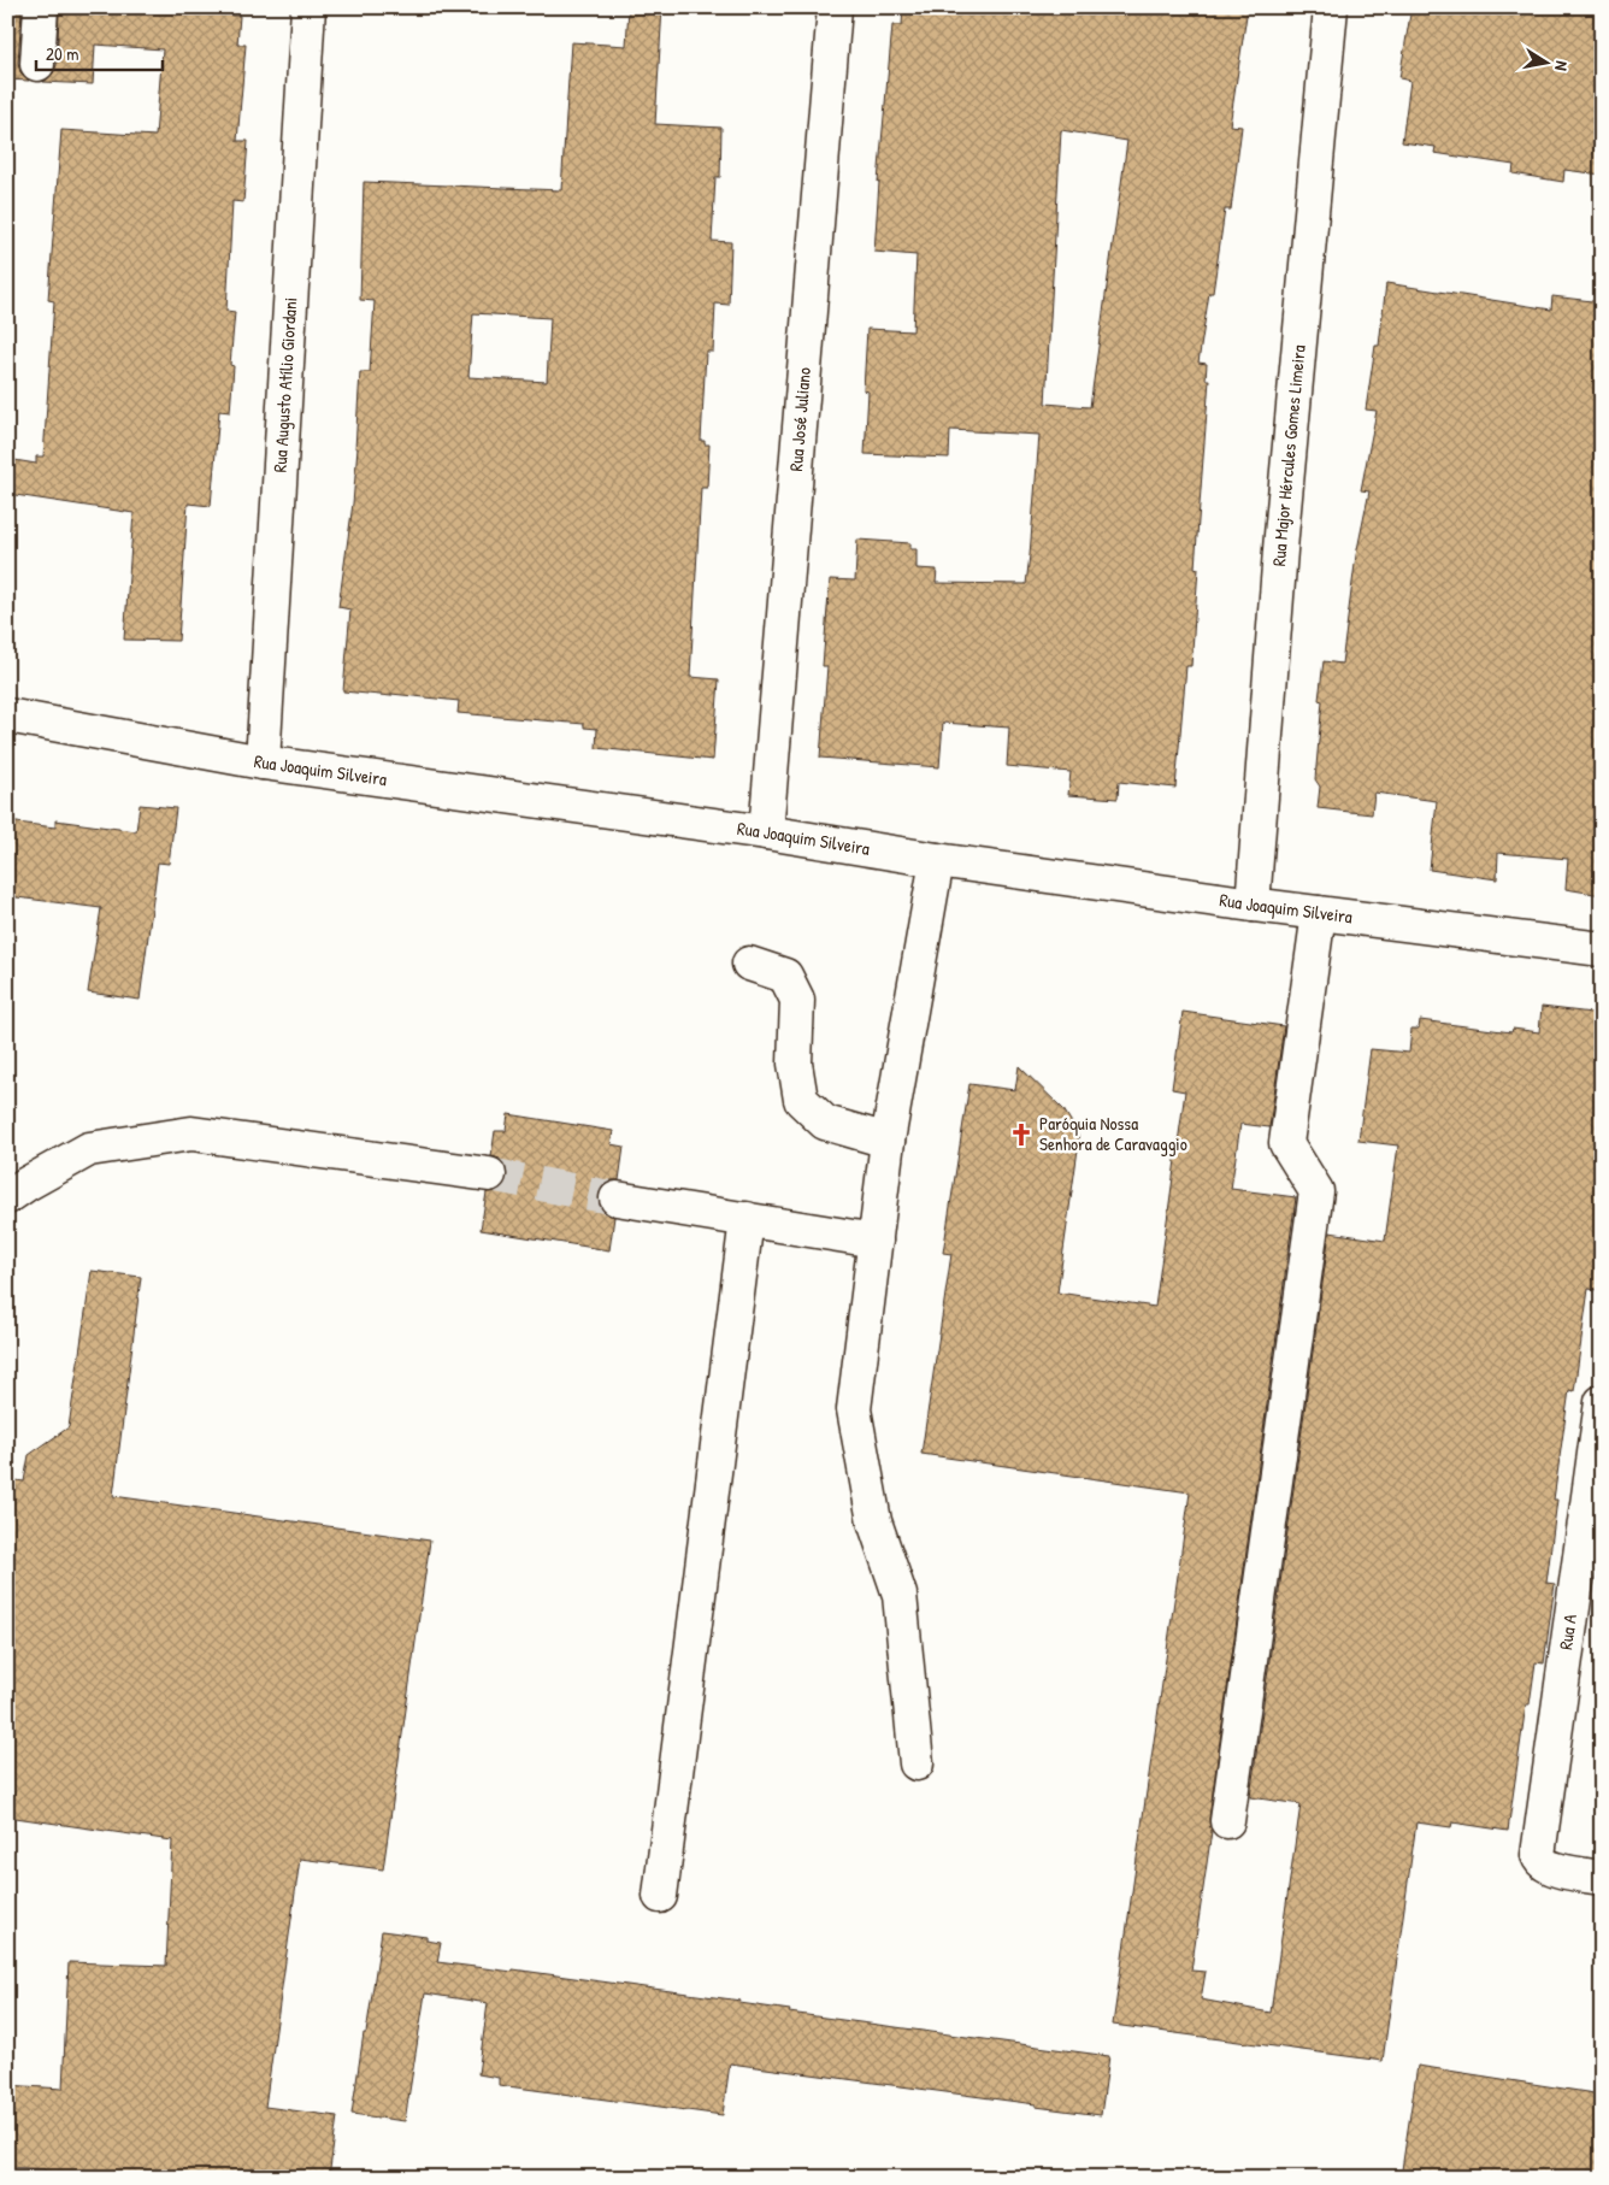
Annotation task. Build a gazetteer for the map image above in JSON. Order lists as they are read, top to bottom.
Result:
{
  "streets": {
    "street": [
      "Rua Augusto Atílio Giordani",
      "Rua José Juliano",
      "Rua Major Hércules Gomes Limeira",
      "Rua Joaquim Silveira",
      "Rua A"
    ]
  },
  "crossings": [
    ["Rua Augusto Atílio Giordani", "Rua Joaquim Silveira"],
    ["Rua José Juliano", "Rua Joaquim Silveira"],
    ["Rua Major Hércules Gomes Limeira", "Rua Joaquim Silveira"]
  ],
  "places": {
    "church": ["Paróquia Nossa Senhora de Caravaggio"]
  },
  "scale_bar": "20 m",
  "north": "right"
}
